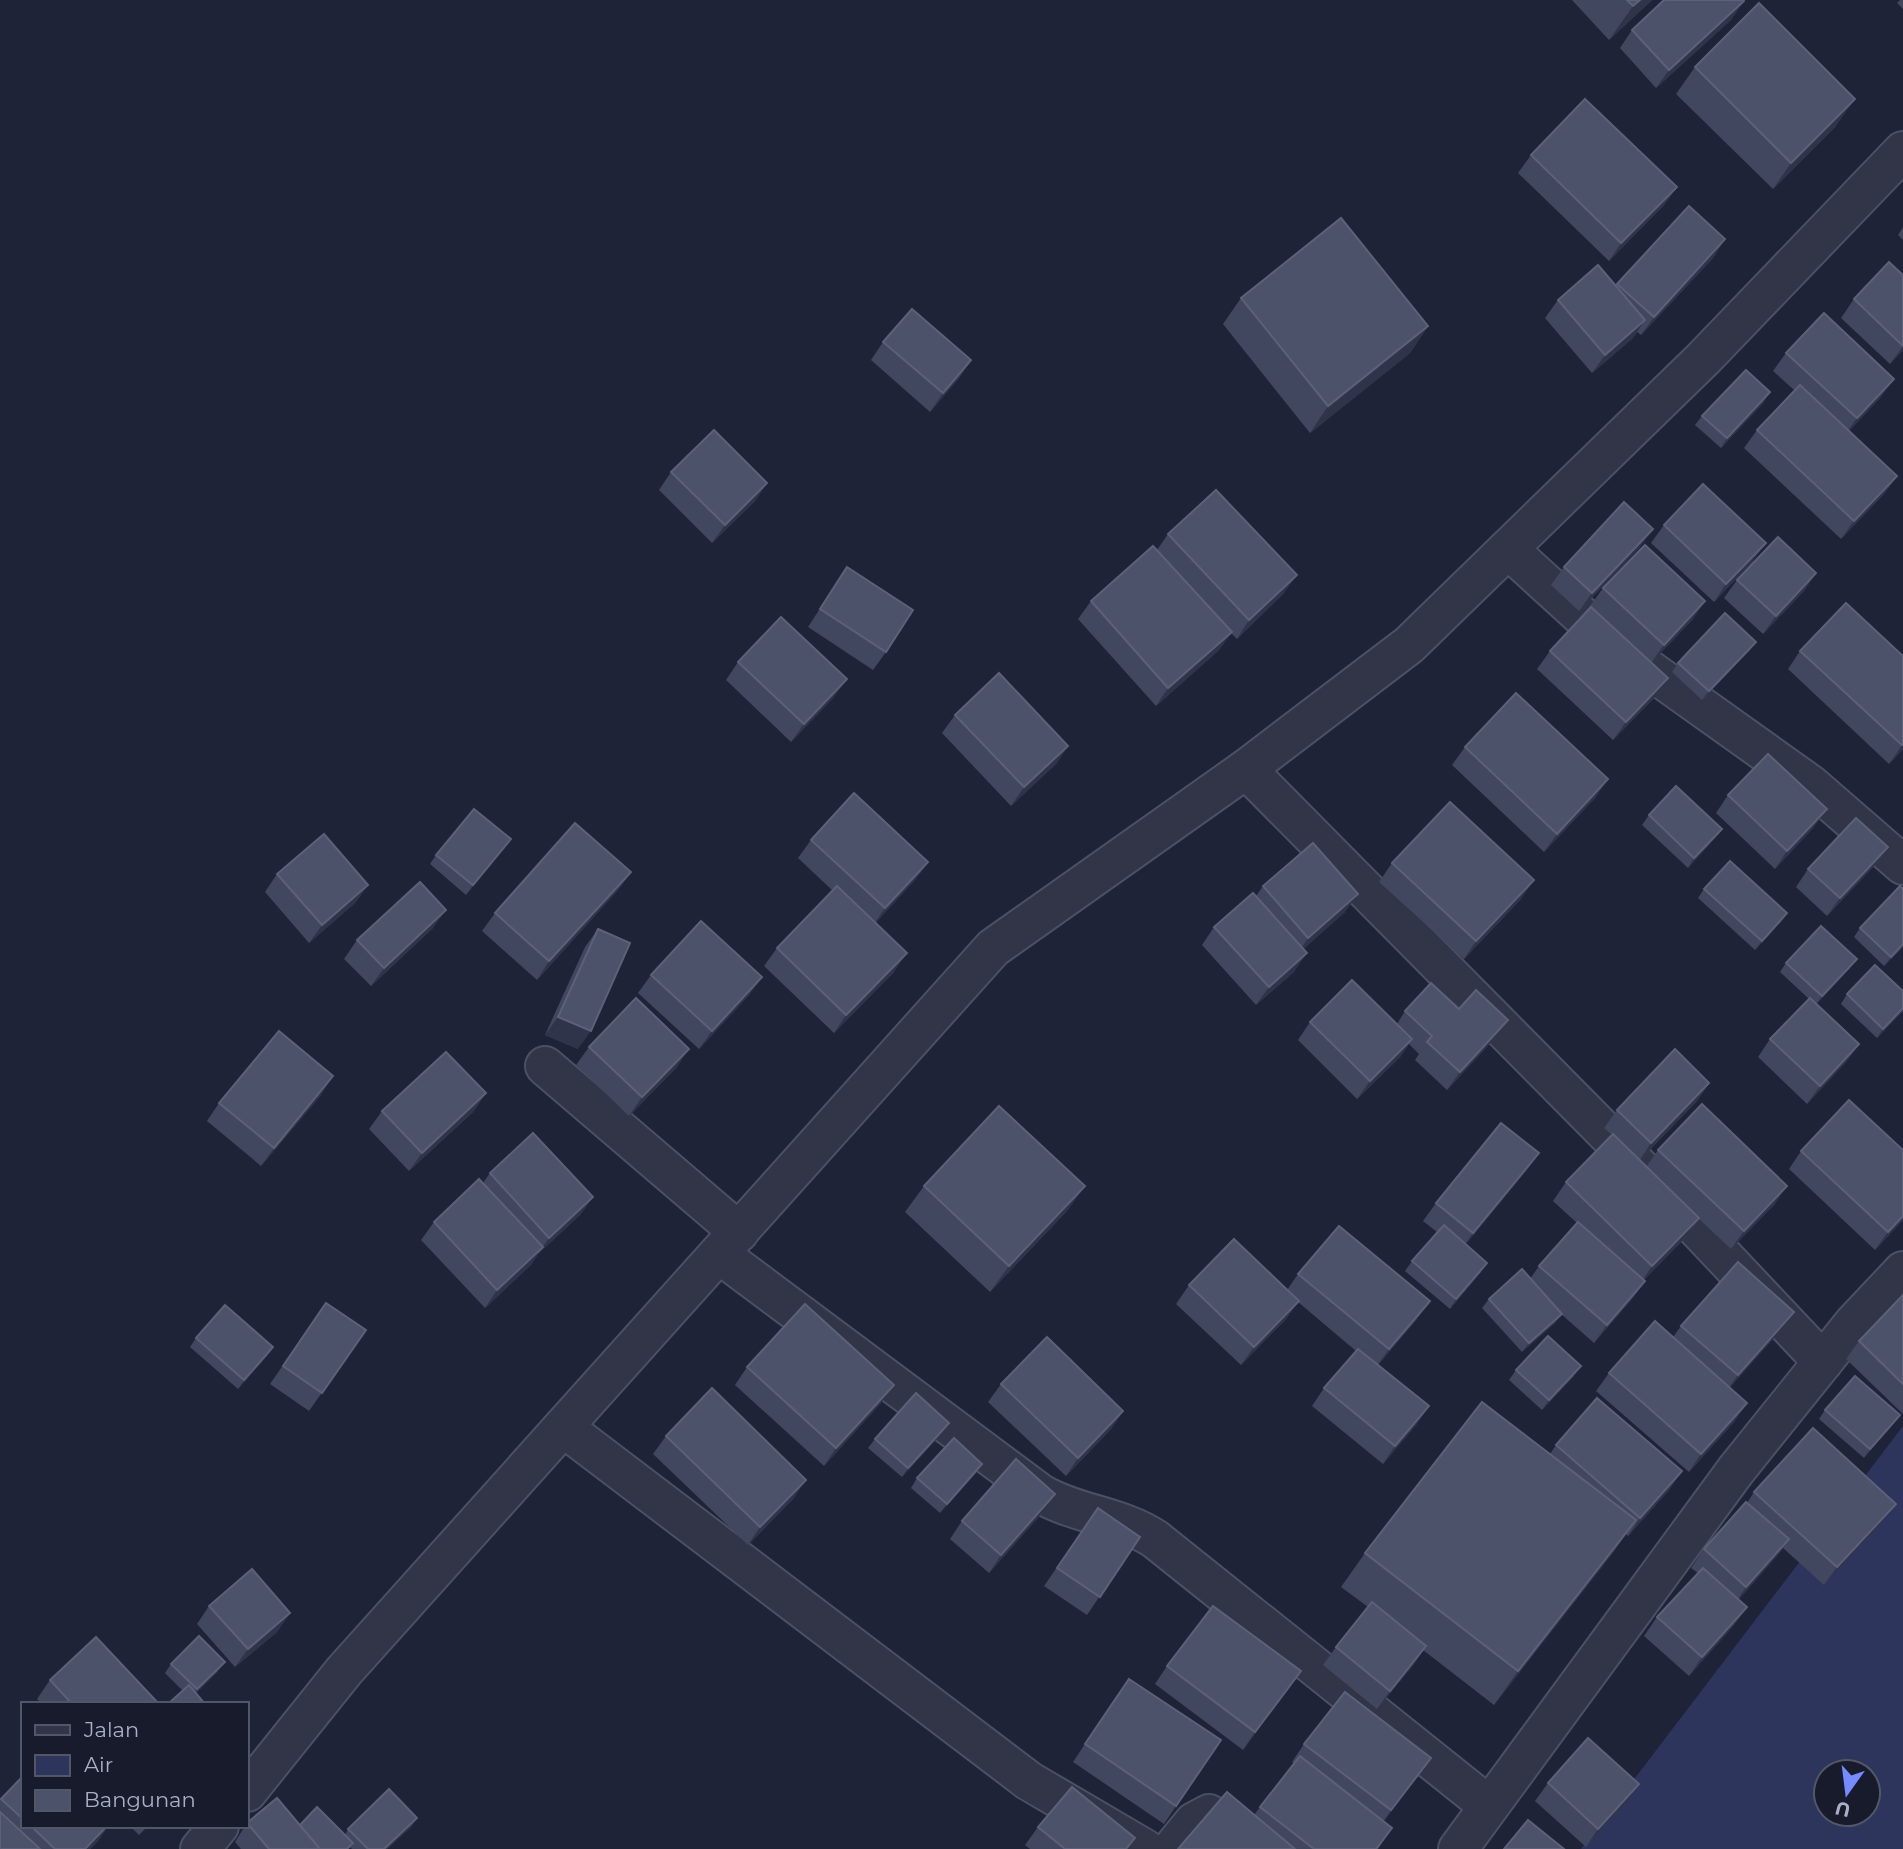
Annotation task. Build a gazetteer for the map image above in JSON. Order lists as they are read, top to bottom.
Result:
{
  "legend": ["Jalan", "Air", "Bangunan"],
  "north": "bottom"
}
